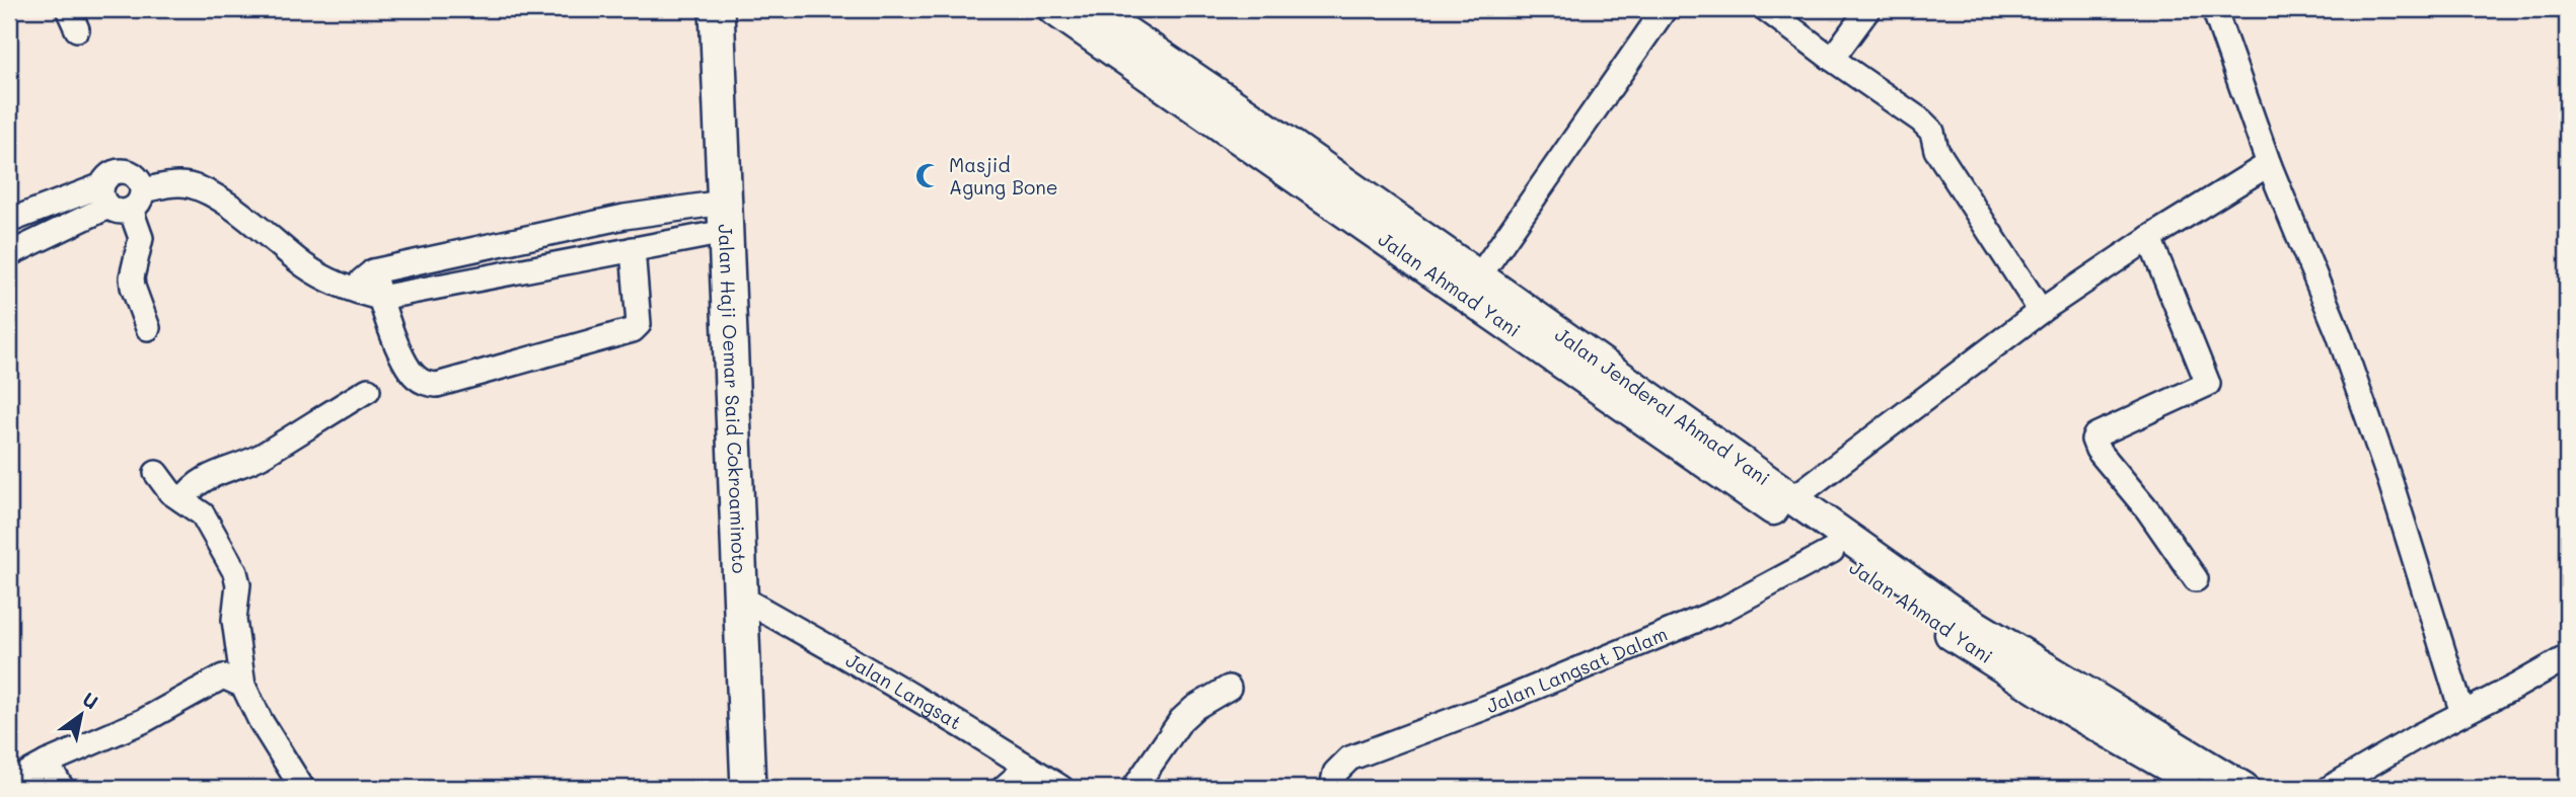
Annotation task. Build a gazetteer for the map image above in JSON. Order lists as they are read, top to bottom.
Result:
{
  "streets": {
    "highway": ["Jalan Haji Oemar Said Cokroaminoto"],
    "main road": ["Jalan Ahmad Yani", "Jalan Jenderal Ahmad Yani"],
    "street": ["Jalan Langsat Dalam", "Jalan Langsat"]
  },
  "crossings": [
    ["Jalan Ahmad Yani", "Jalan Jenderal Ahmad Yani"],
    ["Jalan Ahmad Yani", "Jalan Langsat Dalam"],
    ["Jalan Haji Oemar Said Cokroaminoto", "Jalan Langsat"]
  ],
  "places": {
    "mosque": ["Masjid Agung Bone"]
  },
  "north": "top right"
}
